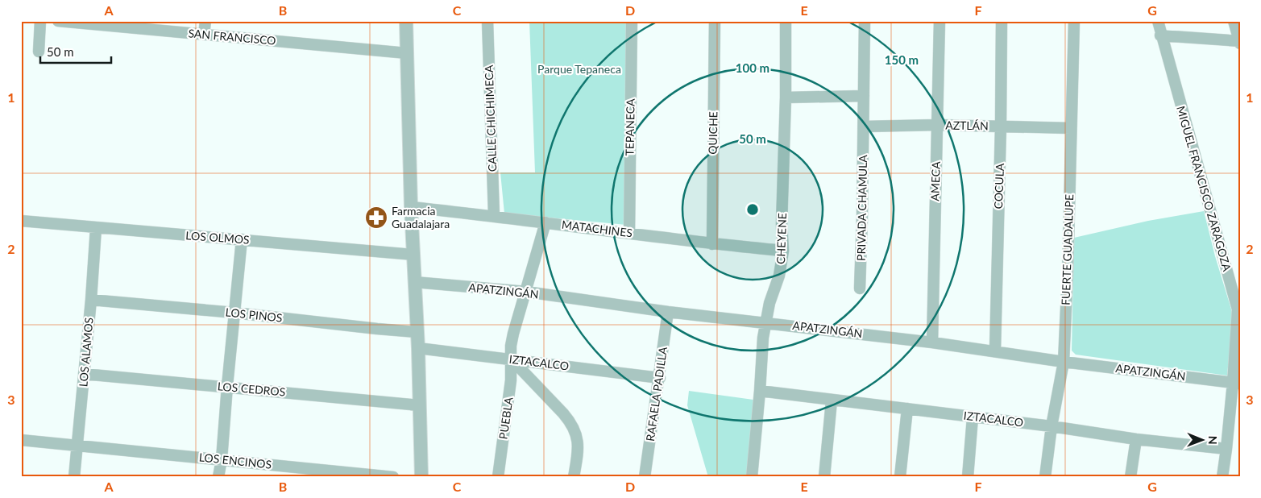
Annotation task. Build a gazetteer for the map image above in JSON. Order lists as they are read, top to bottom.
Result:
{
  "streets": {
    "street": [
      "SAN FRANCISCO",
      "CALLE CHICHIMECA",
      "AZTLÁN",
      "TEPANECA",
      "QUICHE",
      "AMECA",
      "COCULA",
      "MIGUEL FRANCISCO ZARAGOZA",
      "PRIVADA CHAMULA",
      "MATACHINES",
      "LOS OLMOS",
      "CHEYENE",
      "FUERTE GUADALUPE",
      "APATZINGÁN",
      "LOS PINOS",
      "LOS ALAMOS",
      "IZTACALCO",
      "LOS CEDROS",
      "RAFAELA PADILLA",
      "PUEBLA",
      "LOS ENCINOS"
    ]
  },
  "crossings": [
    ["CALLE CHICHIMECA", "MATACHINES"],
    ["AZTLÁN", "AMECA"],
    ["AZTLÁN", "COCULA"],
    ["AZTLÁN", "PRIVADA CHAMULA"],
    ["AZTLÁN", "FUERTE GUADALUPE"],
    ["TEPANECA", "MATACHINES"],
    ["QUICHE", "MATACHINES"],
    ["AMECA", "APATZINGÁN"],
    ["COCULA", "APATZINGÁN"],
    ["MIGUEL FRANCISCO ZARAGOZA", "APATZINGÁN"],
    ["MIGUEL FRANCISCO ZARAGOZA", "IZTACALCO"],
    ["MATACHINES", "CHEYENE"],
    ["MATACHINES", "PUEBLA"],
    ["LOS OLMOS", "LOS ALAMOS"],
    ["CHEYENE", "APATZINGÁN"],
    ["CHEYENE", "IZTACALCO"],
    ["FUERTE GUADALUPE", "APATZINGÁN"],
    ["FUERTE GUADALUPE", "IZTACALCO"],
    ["APATZINGÁN", "RAFAELA PADILLA"],
    ["APATZINGÁN", "PUEBLA"],
    ["LOS PINOS", "LOS ALAMOS"],
    ["LOS ALAMOS", "LOS CEDROS"],
    ["LOS ALAMOS", "LOS ENCINOS"],
    ["IZTACALCO", "RAFAELA PADILLA"],
    ["IZTACALCO", "PUEBLA"]
  ],
  "parks": ["Parque Tepaneca"],
  "places": {
    "pharmacy": ["Farmacia Guadalajara"]
  },
  "scale_bar": "50 m",
  "north": "right",
  "grid": {
    "columns": [
      "A",
      "B",
      "C",
      "D",
      "E",
      "F",
      "G"
    ],
    "rows": ["1", "2", "3"]
  },
  "rings": ["150 m", "100 m", "50 m"]
}
